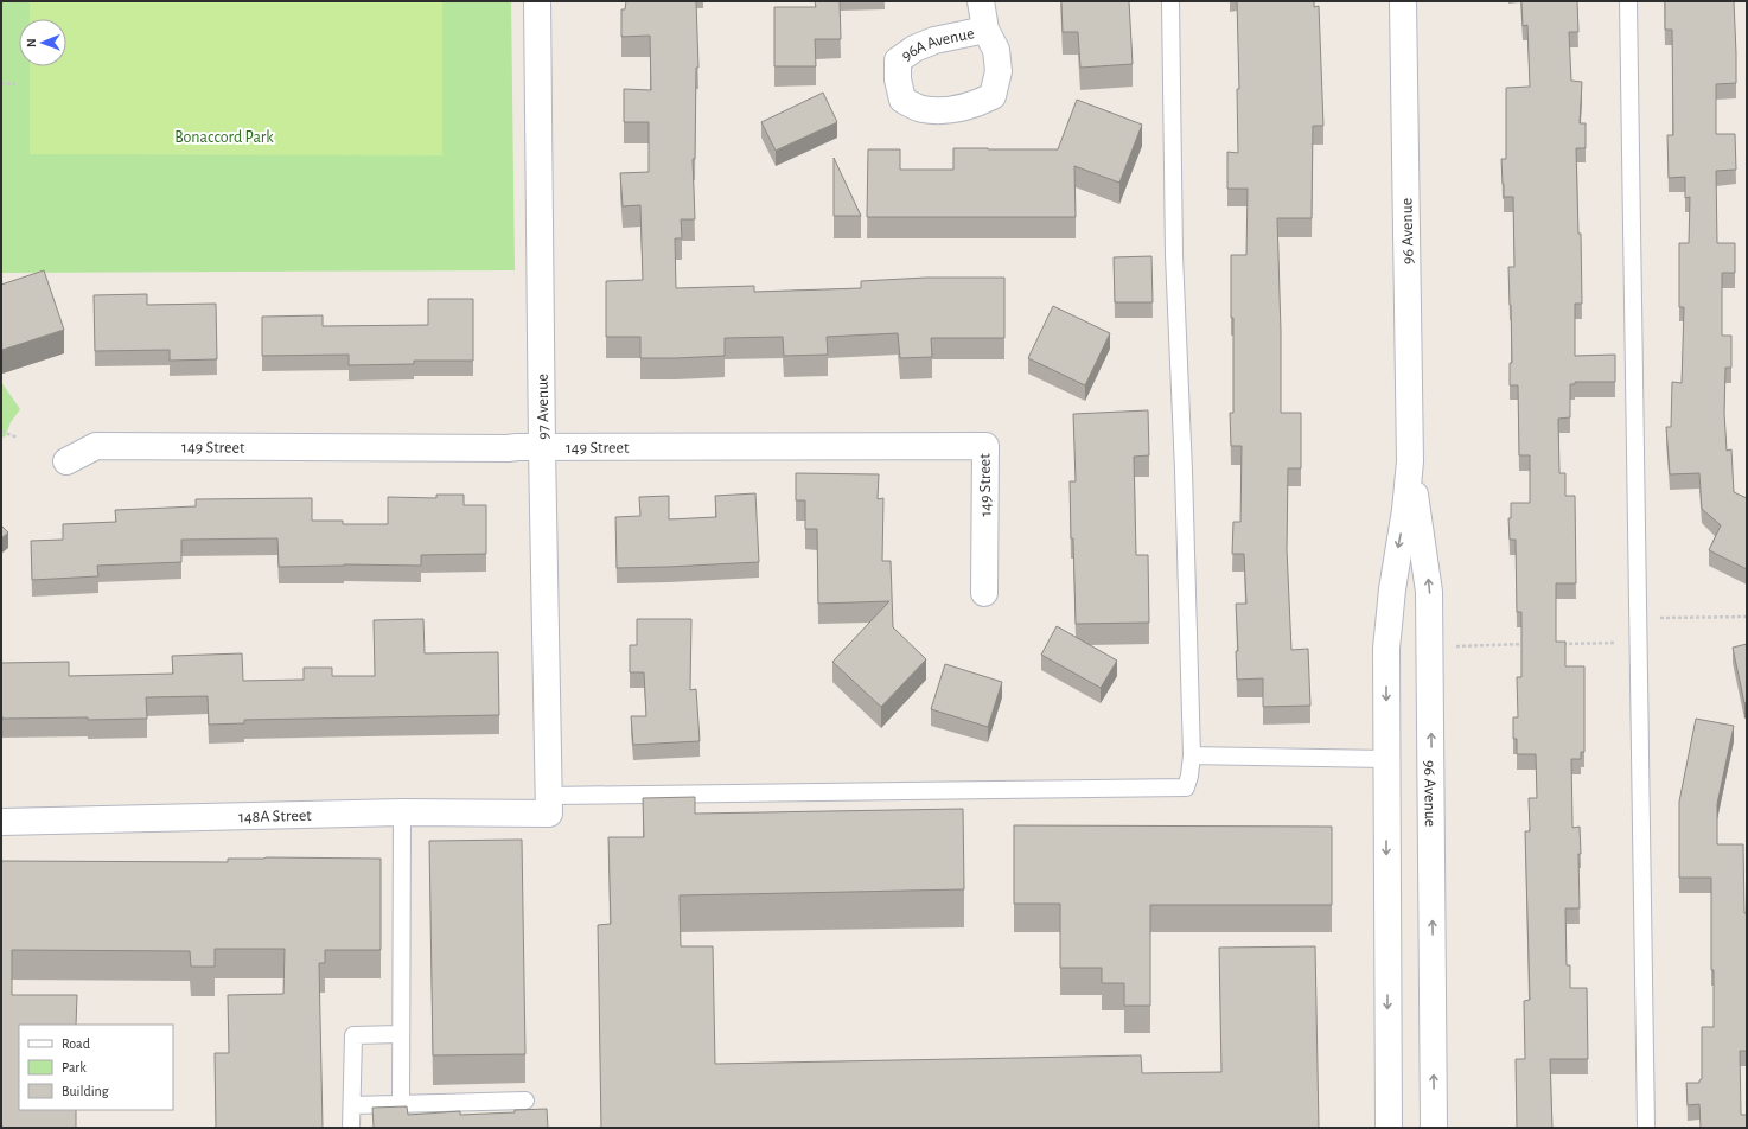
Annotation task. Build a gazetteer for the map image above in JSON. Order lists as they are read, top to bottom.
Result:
{
  "streets": {
    "street": [
      "96A Avenue",
      "96 Avenue",
      "97 Avenue",
      "149 Street",
      "148A Street"
    ]
  },
  "crossings": [
    ["97 Avenue", "149 Street"],
    ["97 Avenue", "148A Street"]
  ],
  "parks": ["Bonaccord Park"],
  "legend": ["Road", "Park", "Building"],
  "north": "left"
}
